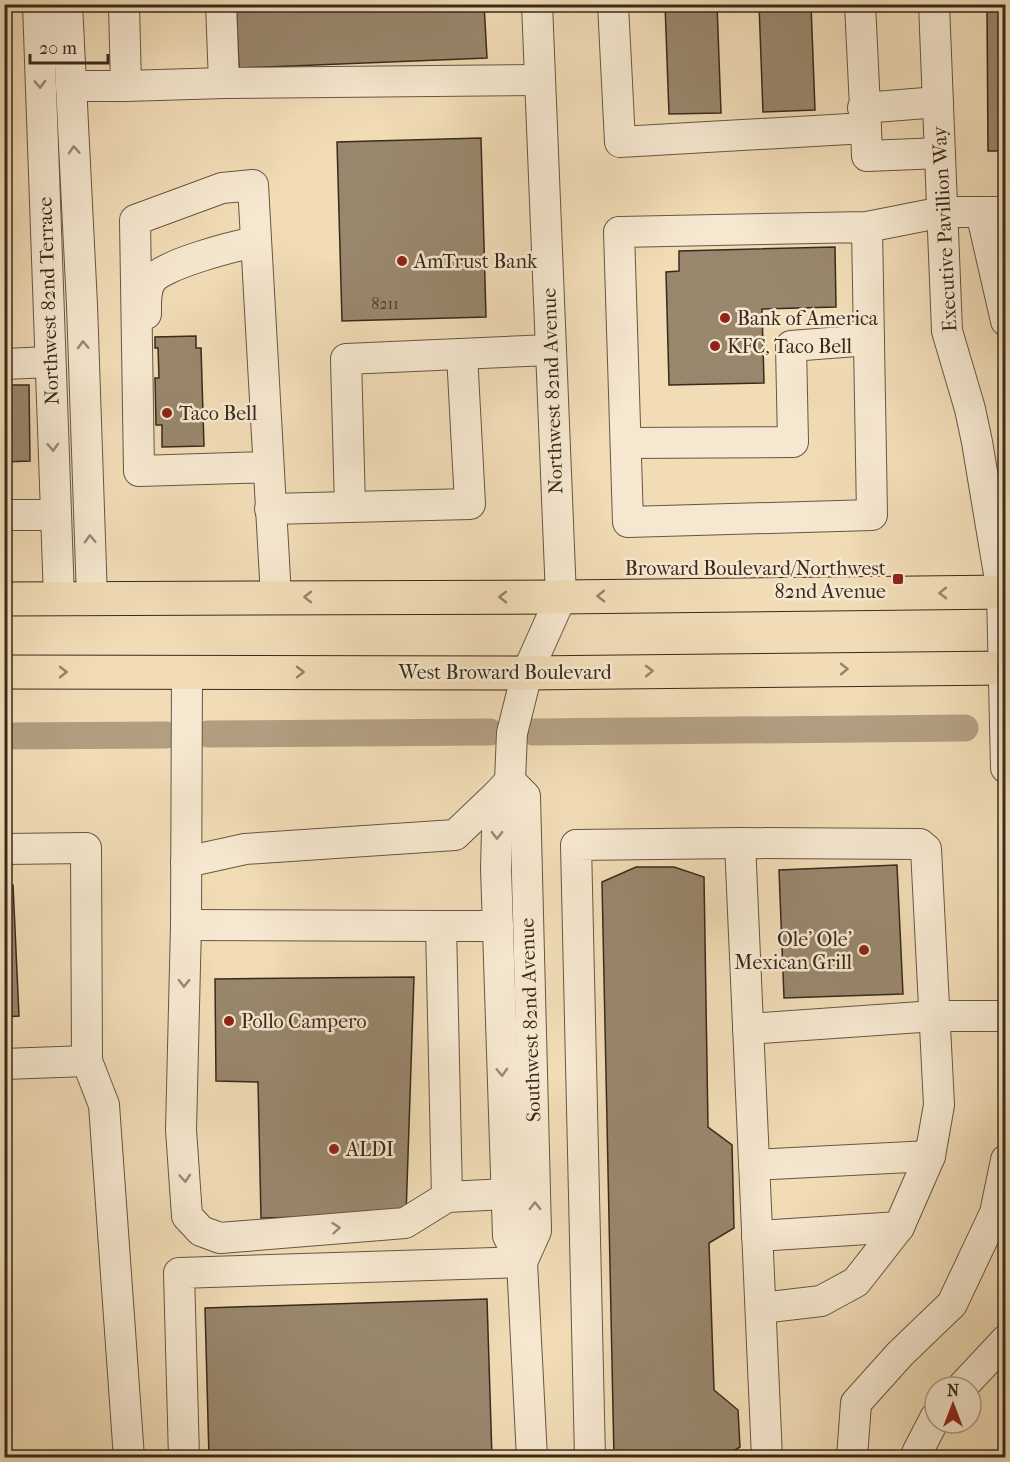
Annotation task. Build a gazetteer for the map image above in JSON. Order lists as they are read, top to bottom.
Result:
{
  "streets": {
    "main road": ["West Broward Boulevard"],
    "street": [
      "Executive Pavillion Way",
      "Northwest 82nd Terrace",
      "Northwest 82nd Avenue",
      "Southwest 82nd Avenue"
    ]
  },
  "crossings": [
    ["Executive Pavillion Way", "West Broward Boulevard"],
    ["Northwest 82nd Avenue", "Southwest 82nd Avenue"],
    ["West Broward Boulevard", "Southwest 82nd Avenue"]
  ],
  "places": {
    "other": [
      "AmTrust Bank",
      "Bank of America",
      "KFC, Taco Bell",
      "Taco Bell",
      "Ole' Ole' Mexican Grill",
      "Pollo Campero",
      "ALDI"
    ],
    "transit": ["Broward Boulevard/Northwest 82nd Avenue"]
  },
  "house_numbers": ["8211"],
  "scale_bar": "20 m",
  "north": "top"
}
